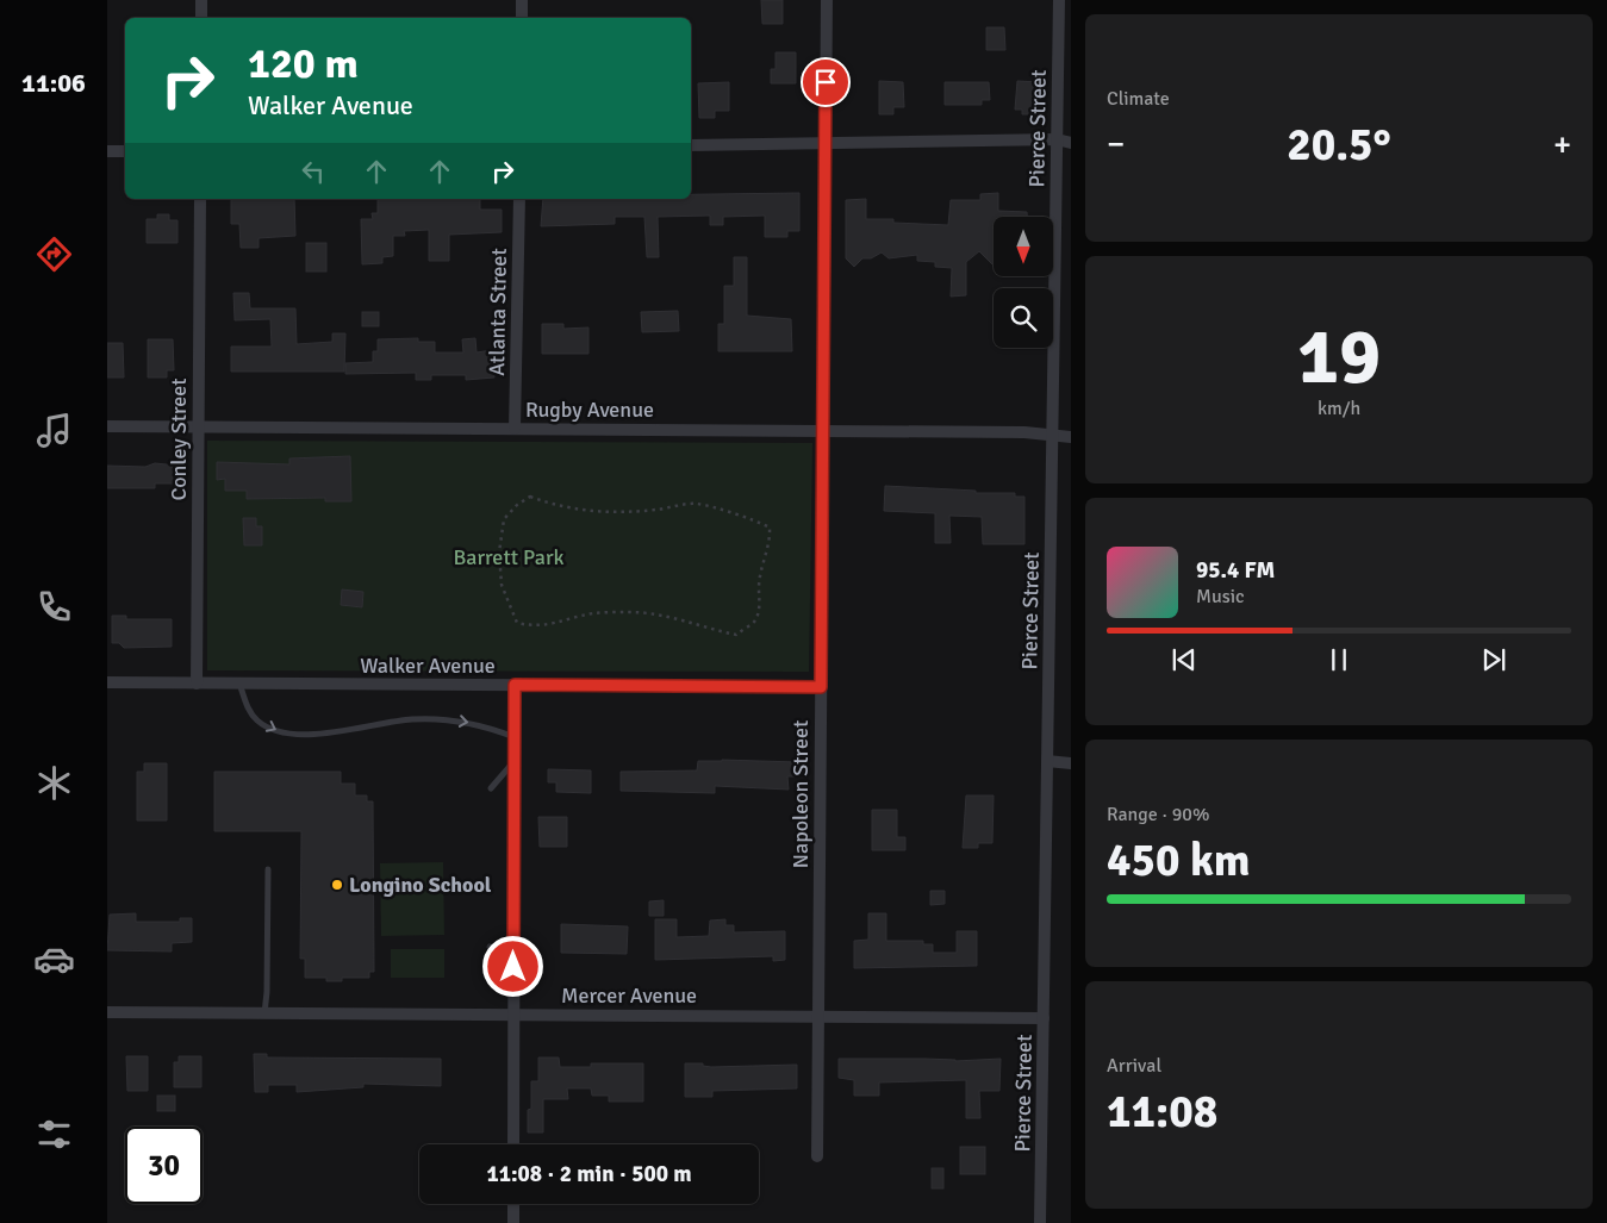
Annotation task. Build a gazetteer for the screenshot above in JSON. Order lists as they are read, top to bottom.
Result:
{
  "streets": {
    "street": [
      "Pierce Street",
      "Atlanta Street",
      "Rugby Avenue",
      "Conley Street",
      "Walker Avenue",
      "Napoleon Street",
      "Mercer Avenue"
    ]
  },
  "crossings": [
    ["Pierce Street", "Rugby Avenue"],
    ["Pierce Street", "Mercer Avenue"],
    ["Atlanta Street", "Rugby Avenue"],
    ["Rugby Avenue", "Conley Street"],
    ["Rugby Avenue", "Napoleon Street"],
    ["Conley Street", "Walker Avenue"],
    ["Walker Avenue", "Napoleon Street"],
    ["Napoleon Street", "Mercer Avenue"]
  ],
  "parks": ["Barrett Park"],
  "places": ["Longino School"],
  "north": "bottom",
  "page": {
    "tabs": "11:06",
    "tile": [
      "Climate",
      ["19", "km/h"],
      ["Range · 90%", "450 km"],
      ["Arrival", "11:08"]
    ],
    "turn": ["120 m", "Walker Avenue"],
    "heat": ["−", "20.5°", "+"],
    "song": ["95.4 FM", "Music"],
    "limit": "30",
    "trip": "11:08 · 2 min · 500 m"
  }
}
